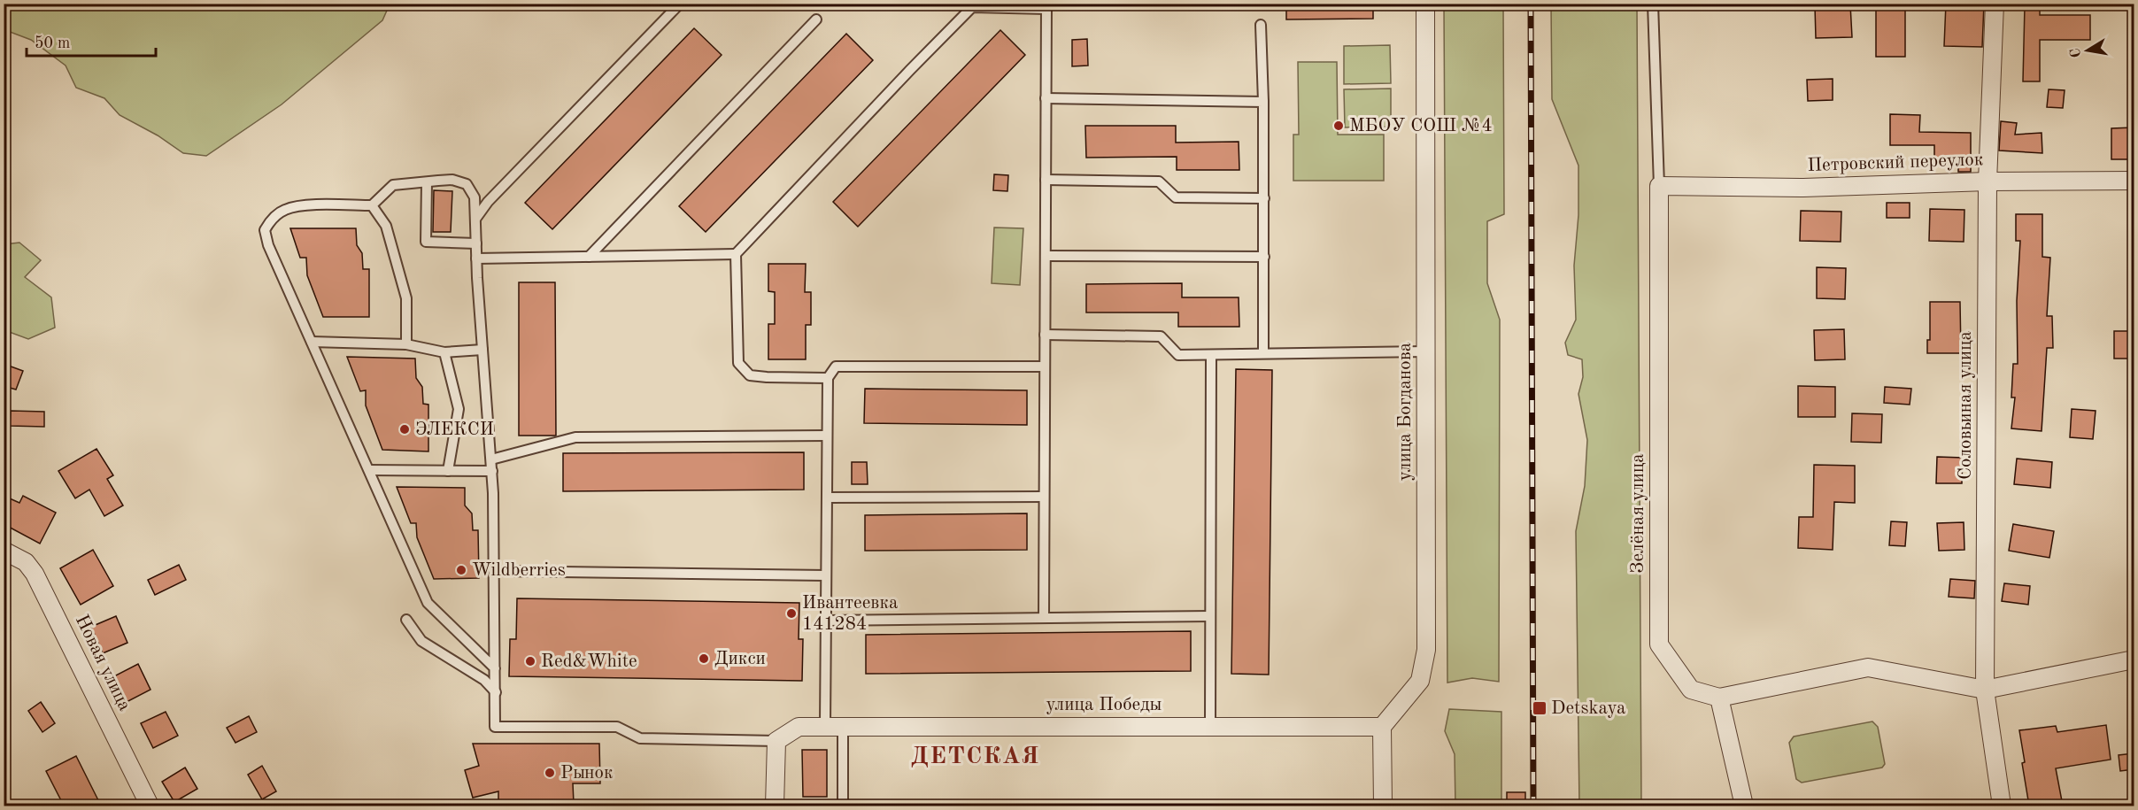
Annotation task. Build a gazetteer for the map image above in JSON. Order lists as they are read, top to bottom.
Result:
{
  "streets": {
    "street": [
      "Петровский переулок",
      "Соловьиная улица",
      "улица Богданова",
      "Зелёная улица",
      "Новая улица",
      "улица Победы"
    ]
  },
  "crossings": [
    ["Петровский переулок", "Соловьиная улица"],
    ["Петровский переулок", "Зелёная улица"],
    ["улица Богданова", "улица Победы"]
  ],
  "districts": ["ДЕТСКАЯ"],
  "places": {
    "other": [
      "МБОУ СОШ №4",
      "ЭЛЕКСИ",
      "Wildberries",
      "Ивантеевка 141284",
      "Дикси",
      "Red&White",
      "Рынок"
    ],
    "transit": ["Detskaya"]
  },
  "scale_bar": "50 m",
  "north": "left"
}
